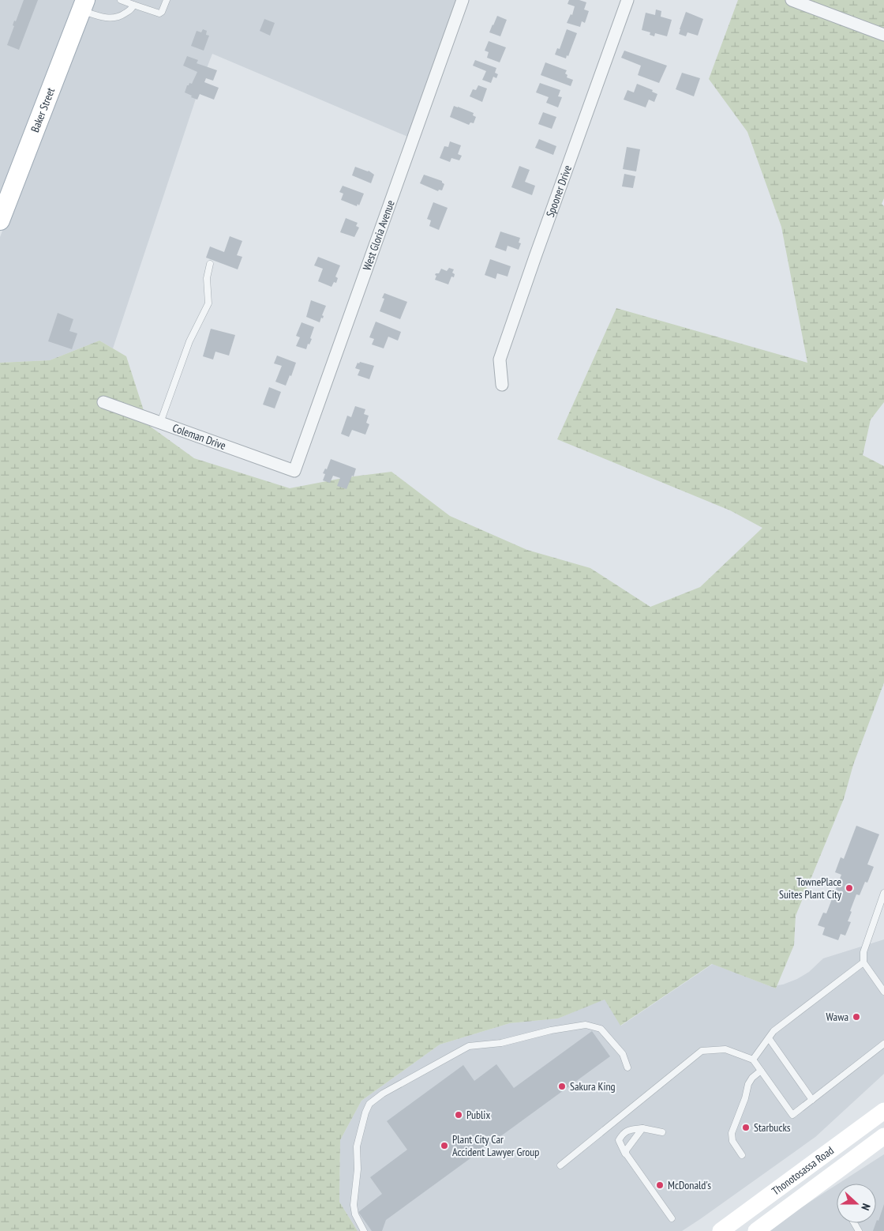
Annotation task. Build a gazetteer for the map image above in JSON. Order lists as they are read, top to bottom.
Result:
{
  "streets": {
    "main road": ["Baker Street", "Thonotosassa Road"],
    "street": ["Spooner Drive", "West Gloria Avenue", "Coleman Drive"]
  },
  "crossings": [
    ["West Gloria Avenue", "Coleman Drive"]
  ],
  "places": [
    "TownePlace Suites Plant City",
    "Wawa",
    "Sakura King",
    "Publix",
    "Starbucks",
    "Plant City Car Accident Lawyer Group",
    "McDonald's"
  ],
  "north": "right"
}
